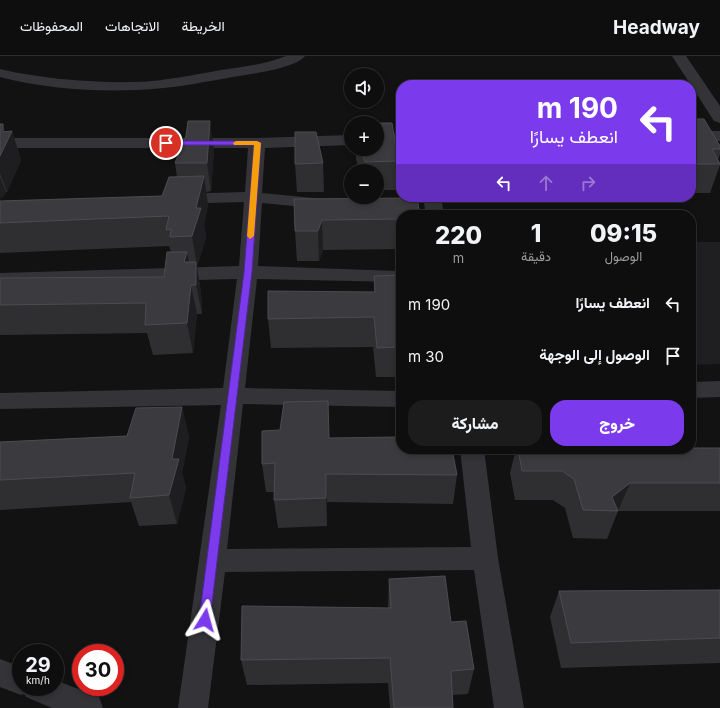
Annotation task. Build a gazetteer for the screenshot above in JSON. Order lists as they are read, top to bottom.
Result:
{
  "page": {
    "header": "Headway",
    "nav": ["الخريطة", "الاتجاهات", "المحفوظات"],
    "map_buttons": ["+", "−"],
    "turn": ["190 m", "انعطف يسارًا"],
    "eta": [
      "09:15",
      "الوصول",
      "1",
      "دقيقة",
      "220",
      "m"
    ],
    "list": [
      {
        "name": "انعطف يسارًا",
        "value": "190 m"
      },
      {
        "name": "الوصول إلى الوجهة",
        "value": "30 m"
      }
    ],
    "buttons": ["خروج", "مشاركة"],
    "speed": "29 km/h",
    "limit": "30"
  }
}
